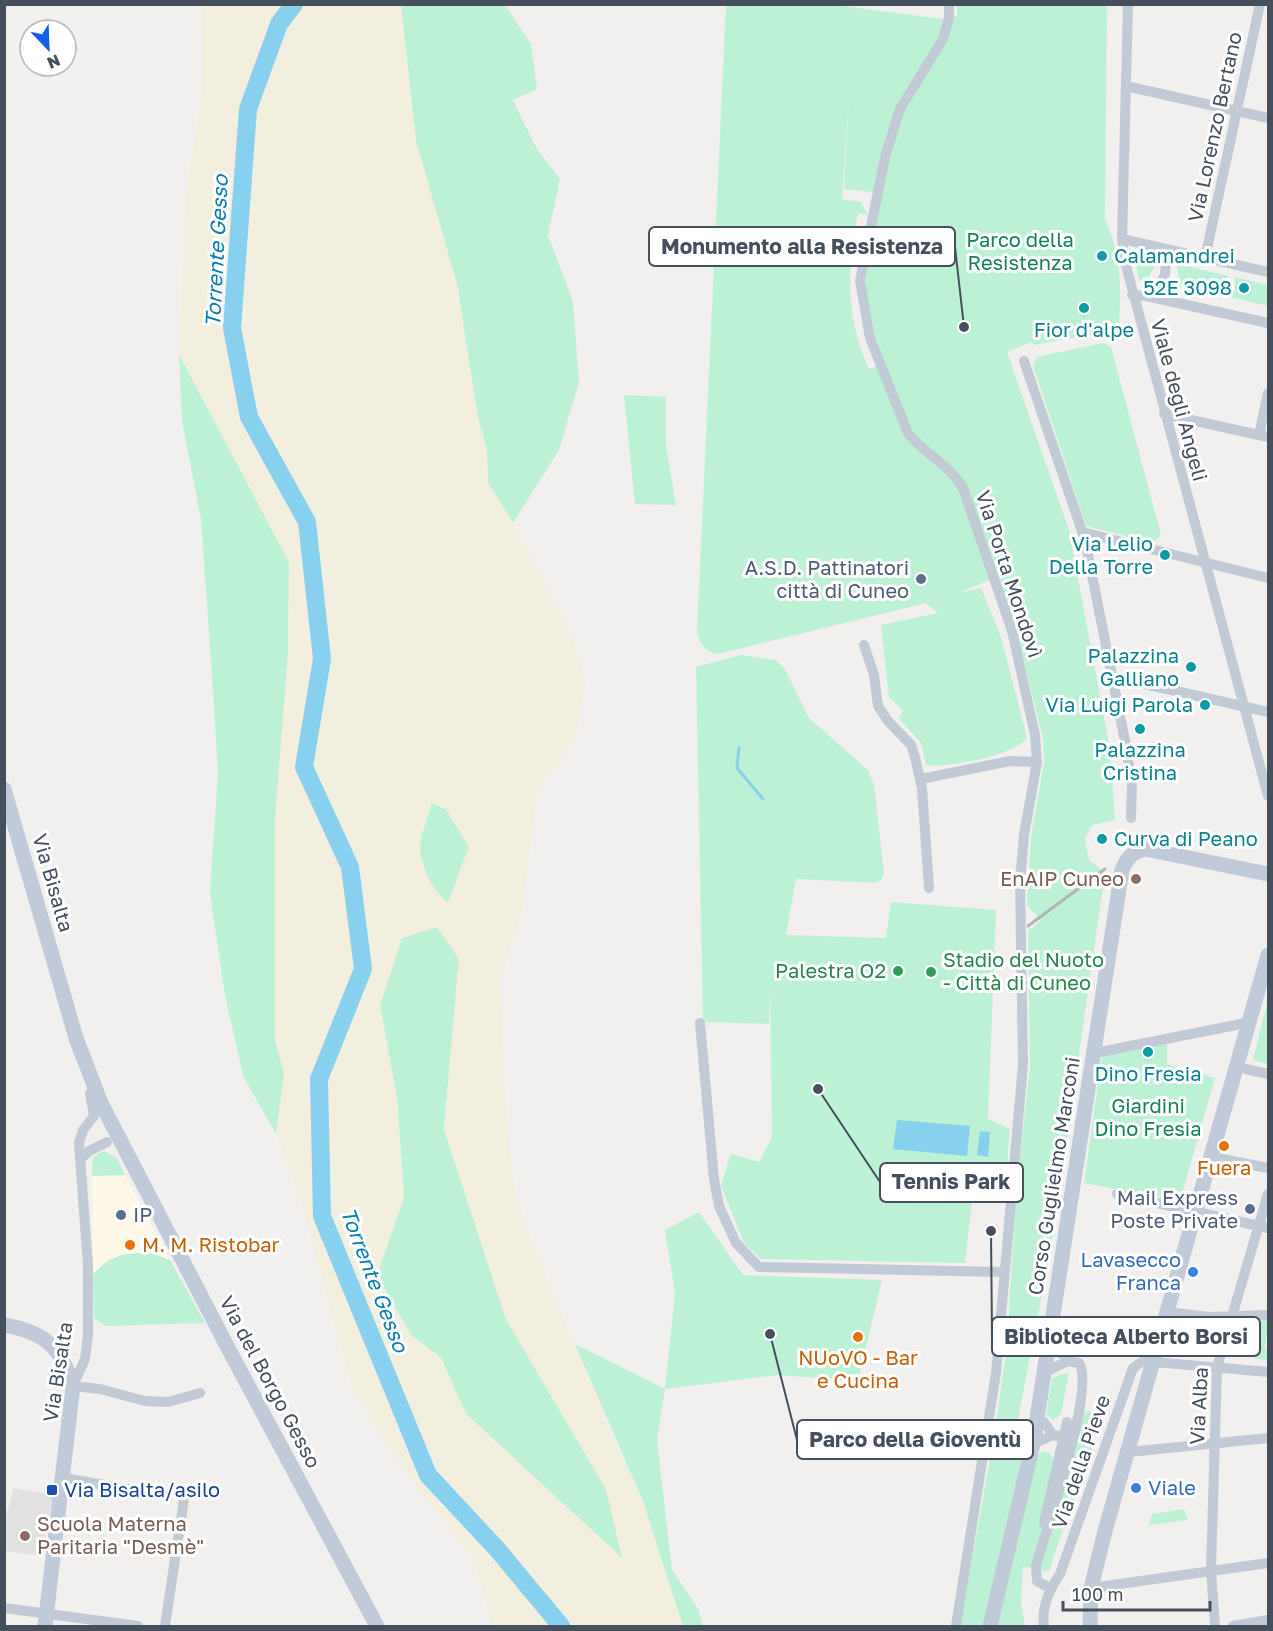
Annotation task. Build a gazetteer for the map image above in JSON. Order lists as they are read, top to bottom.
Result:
{
  "streets": {
    "street": [
      "Via Lorenzo Bertano",
      "Viale degli Angeli",
      "Via Porta Mondovì",
      "Via Bisalta",
      "Corso Guglielmo Marconi",
      "Via del Borgo Gesso",
      "Via Alba",
      "Via della Pieve"
    ]
  },
  "crossings": [
    ["Via Bisalta", "Via del Borgo Gesso"],
    ["Corso Guglielmo Marconi", "Via della Pieve"]
  ],
  "water": ["Torrente Gesso"],
  "parks": ["Parco della Resistenza", "Giardini Dino Fresia"],
  "places": {
    "other": [
      "Calamandrei",
      "52E 3098",
      "Fior d'alpe",
      "Monumento alla Resistenza",
      "Via Lelio Della Torre",
      "A.S.D. Pattinatori città di Cuneo",
      "Palazzina Galliano",
      "Via Luigi Parola",
      "Palazzina Cristina",
      "Curva di Peano",
      "EnAIP Cuneo",
      "Palestra O2",
      "Stadio del Nuoto - Città di Cuneo",
      "Dino Fresia",
      "Tennis Park",
      "Fuera",
      "Mail Express Poste Private",
      "IP",
      "Biblioteca Alberto Borsi",
      "M. M. Ristobar",
      "Lavasecco Franca",
      "Parco della Gioventù",
      "NUoVO - Bar e Cucina",
      "Viale",
      "Scuola Materna Paritaria \"Desmè\""
    ],
    "transit": ["Via Bisalta/asilo"]
  },
  "scale_bar": "100 m",
  "north": "bottom right"
}
